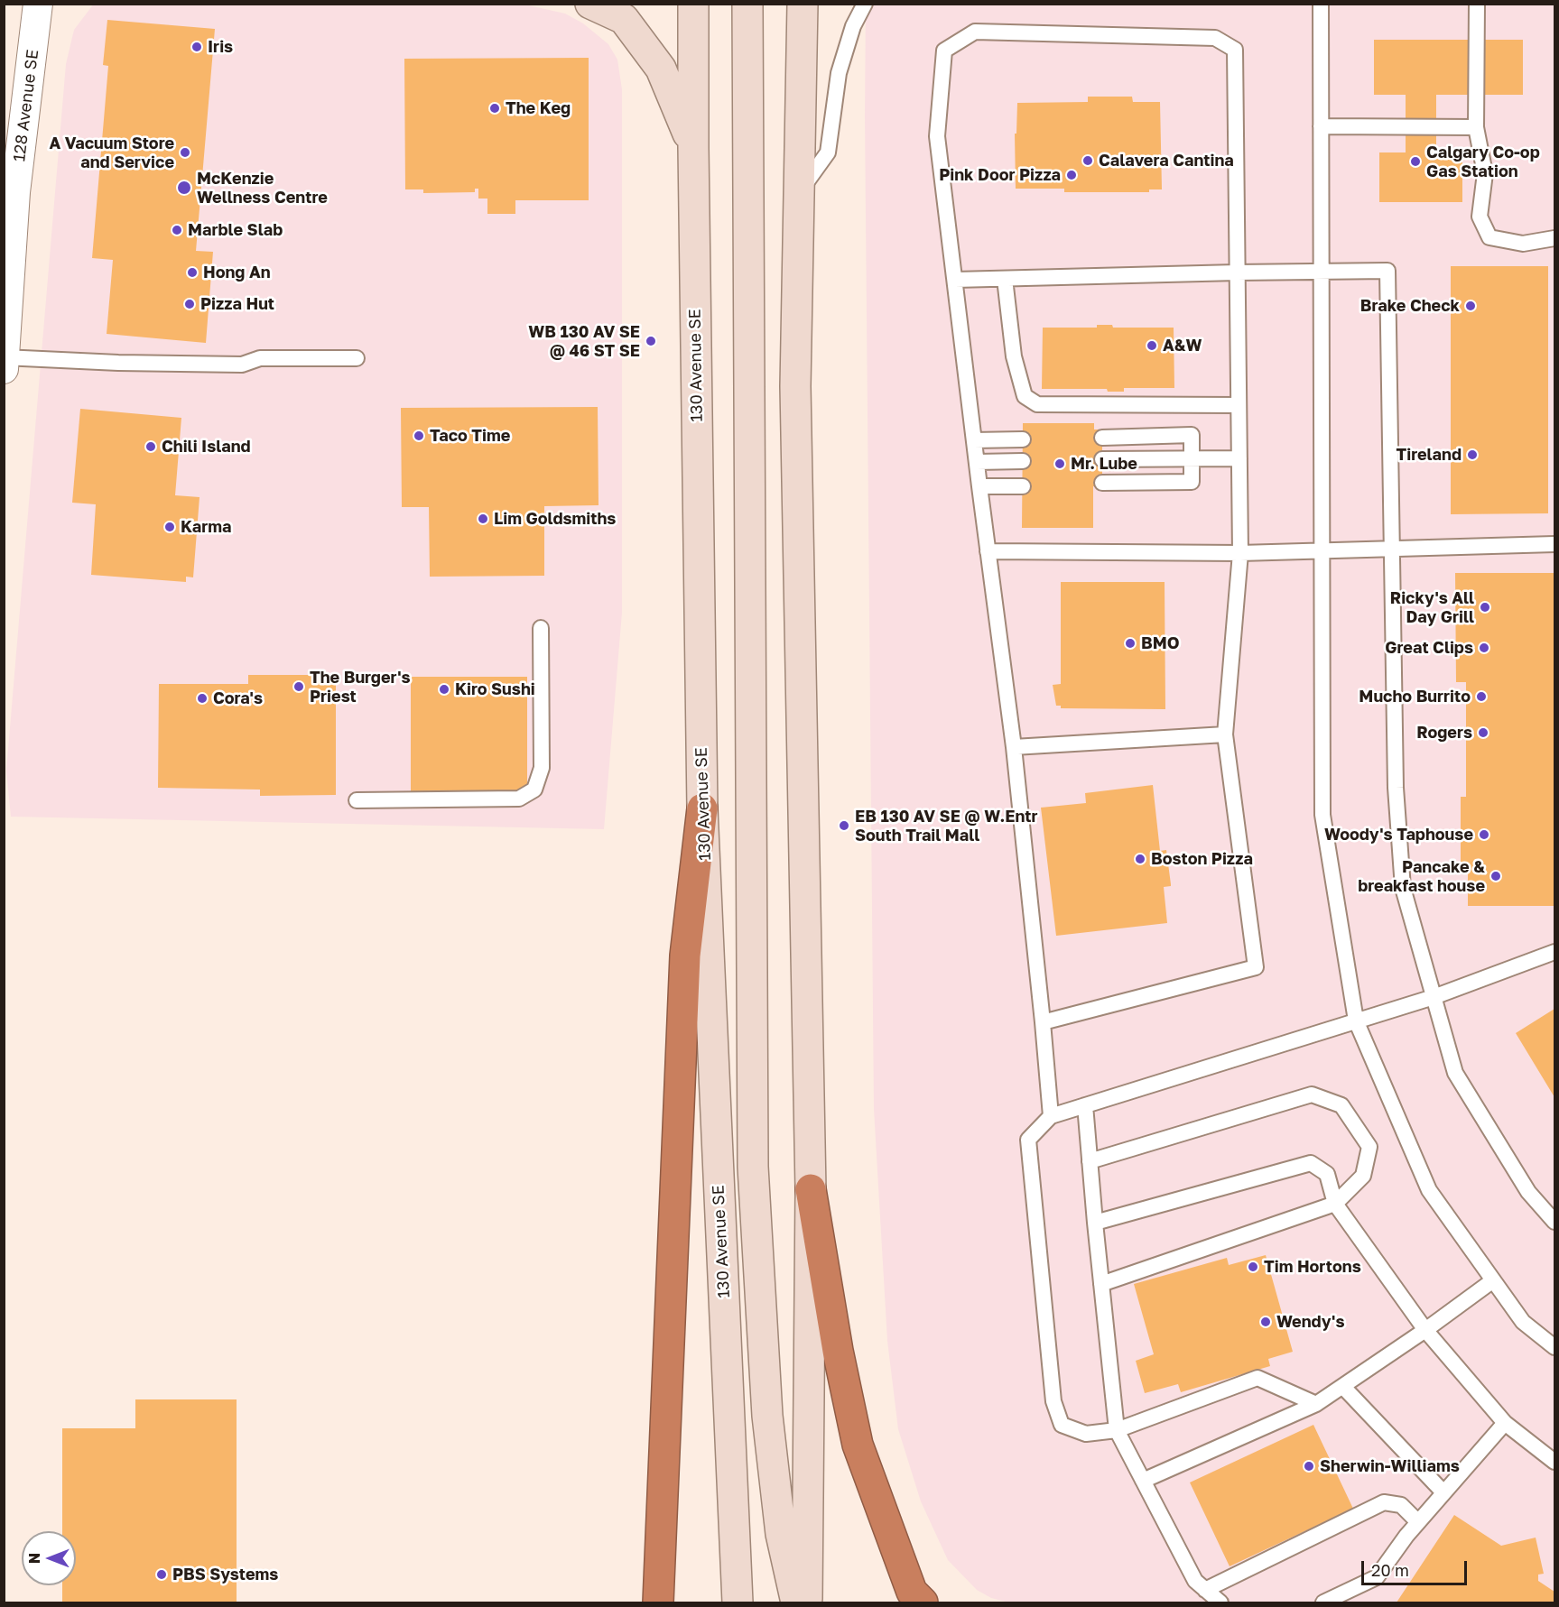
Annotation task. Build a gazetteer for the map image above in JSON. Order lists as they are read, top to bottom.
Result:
{
  "streets": {
    "main road": ["130 Avenue SE"],
    "street": ["128 Avenue SE"]
  },
  "places": [
    "Iris",
    "The Keg",
    "A Vacuum Store and Service",
    "Calavera Cantina",
    "Calgary Co-op Gas Station",
    "Pink Door Pizza",
    "McKenzie Wellness Centre",
    "Marble Slab",
    "Hong An",
    "Pizza Hut",
    "Brake Check",
    "WB 130 AV SE @ 46 ST SE",
    "A&W",
    "Taco Time",
    "Chili Island",
    "Tireland",
    "Mr. Lube",
    "Lim Goldsmiths",
    "Karma",
    "Ricky's All Day Grill",
    "BMO",
    "Great Clips",
    "The Burger's Priest",
    "Kiro Sushi",
    "Mucho Burrito",
    "Cora's",
    "Rogers",
    "EB 130 AV SE @ W.Entr South Trail Mall",
    "Woody's Taphouse",
    "Boston Pizza",
    "Pancake & breakfast house",
    "Tim Hortons",
    "Wendy's",
    "Sherwin-Williams",
    "PBS Systems"
  ],
  "scale_bar": "20 m",
  "north": "left"
}
